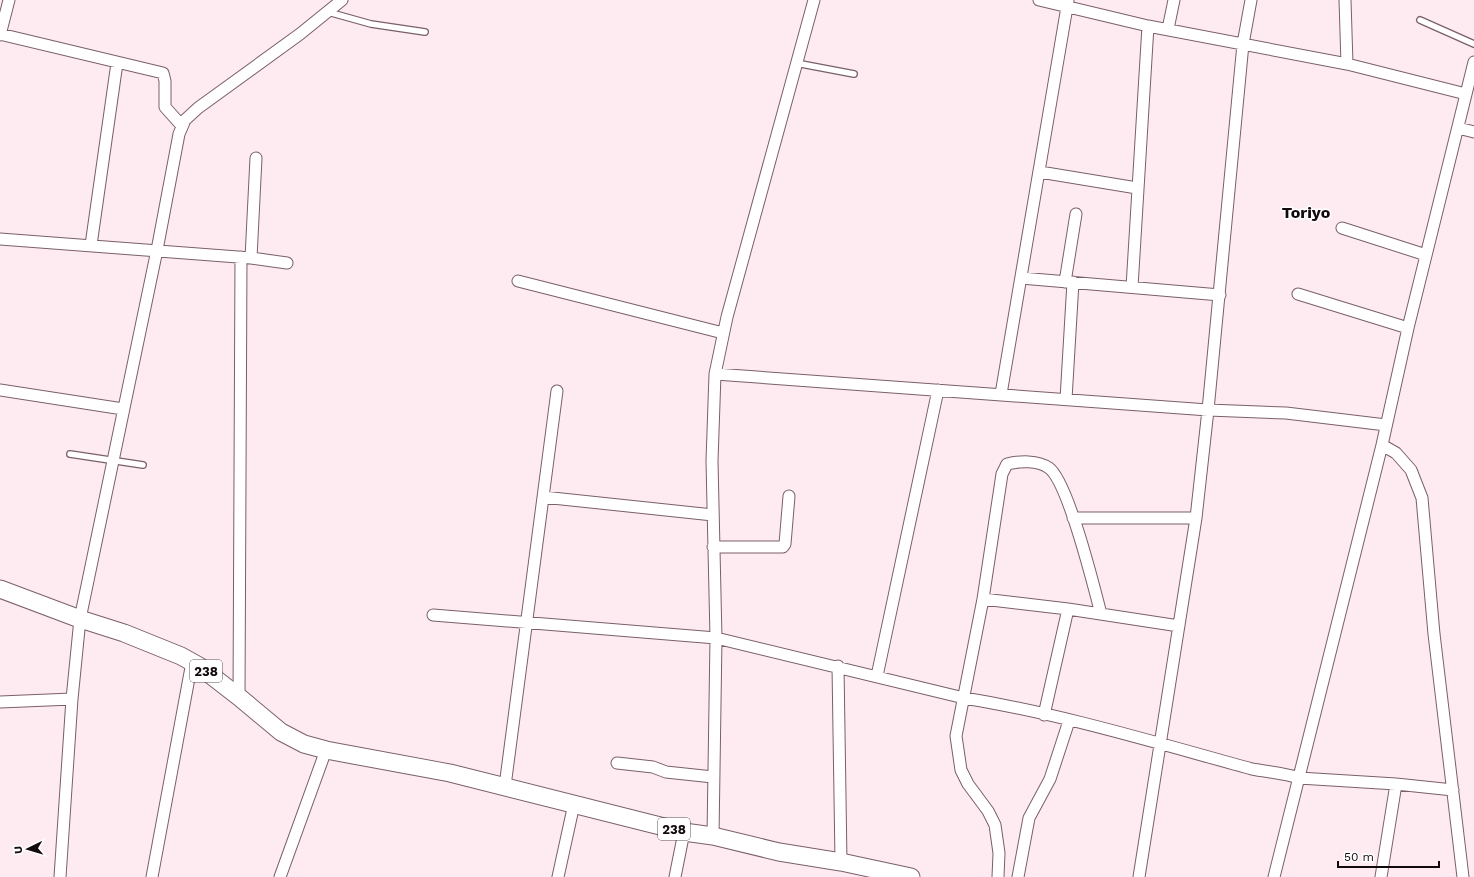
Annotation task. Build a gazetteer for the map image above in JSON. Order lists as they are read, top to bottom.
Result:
{
  "streets": {
    "main road": ["238"]
  },
  "districts": ["Toriyo"],
  "scale_bar": "50 m",
  "north": "left"
}
